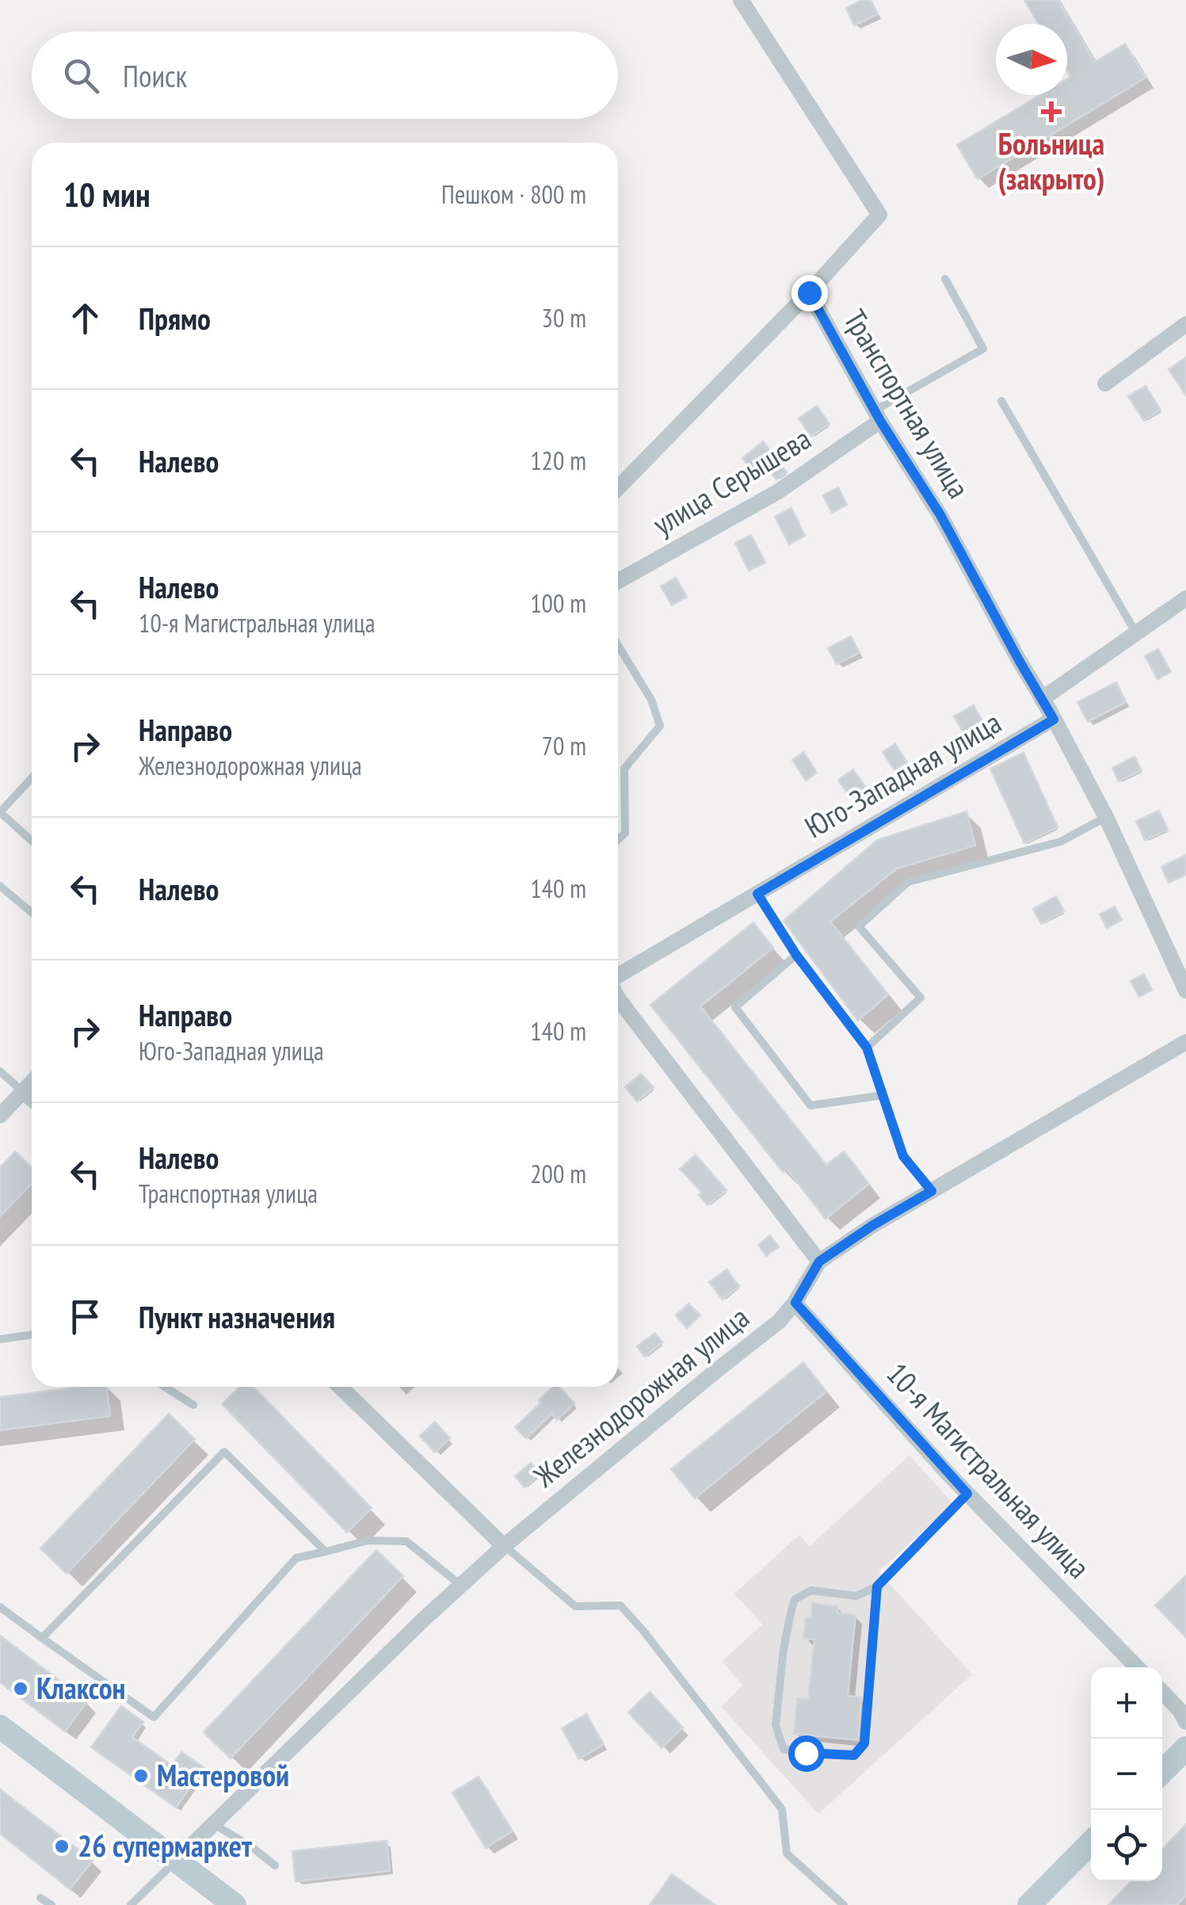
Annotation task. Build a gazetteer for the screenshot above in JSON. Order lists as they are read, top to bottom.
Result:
{
  "streets": {
    "street": [
      "Транспортная улица",
      "улица Серышева",
      "Юго-Западная улица",
      "Железнодорожная улица",
      "10-я Магистральная улица"
    ]
  },
  "crossings": [
    ["Транспортная улица", "улица Серышева"],
    ["Транспортная улица", "Юго-Западная улица"],
    ["Железнодорожная улица", "10-я Магистральная улица"]
  ],
  "places": {
    "health": ["Больница (закрыто)"],
    "other": ["Клаксон", "Мастеровой", "26 супермаркет"]
  },
  "north": "right",
  "page": {
    "search": "Поиск",
    "heading": ["10 мин", "Пешком · 800 m"],
    "list": [
      ["Прямо", "30 m"],
      ["Налево", "120 m"],
      ["Налево", "10-я Магистральная улица", "100 m"],
      ["Направо", "Железнодорожная улица", "70 m"],
      ["Налево", "140 m"],
      ["Направо", "Юго-Западная улица", "140 m"],
      ["Налево", "Транспортная улица", "200 m"],
      "Пункт назначения"
    ],
    "map_buttons": ["+", "−"]
  }
}
